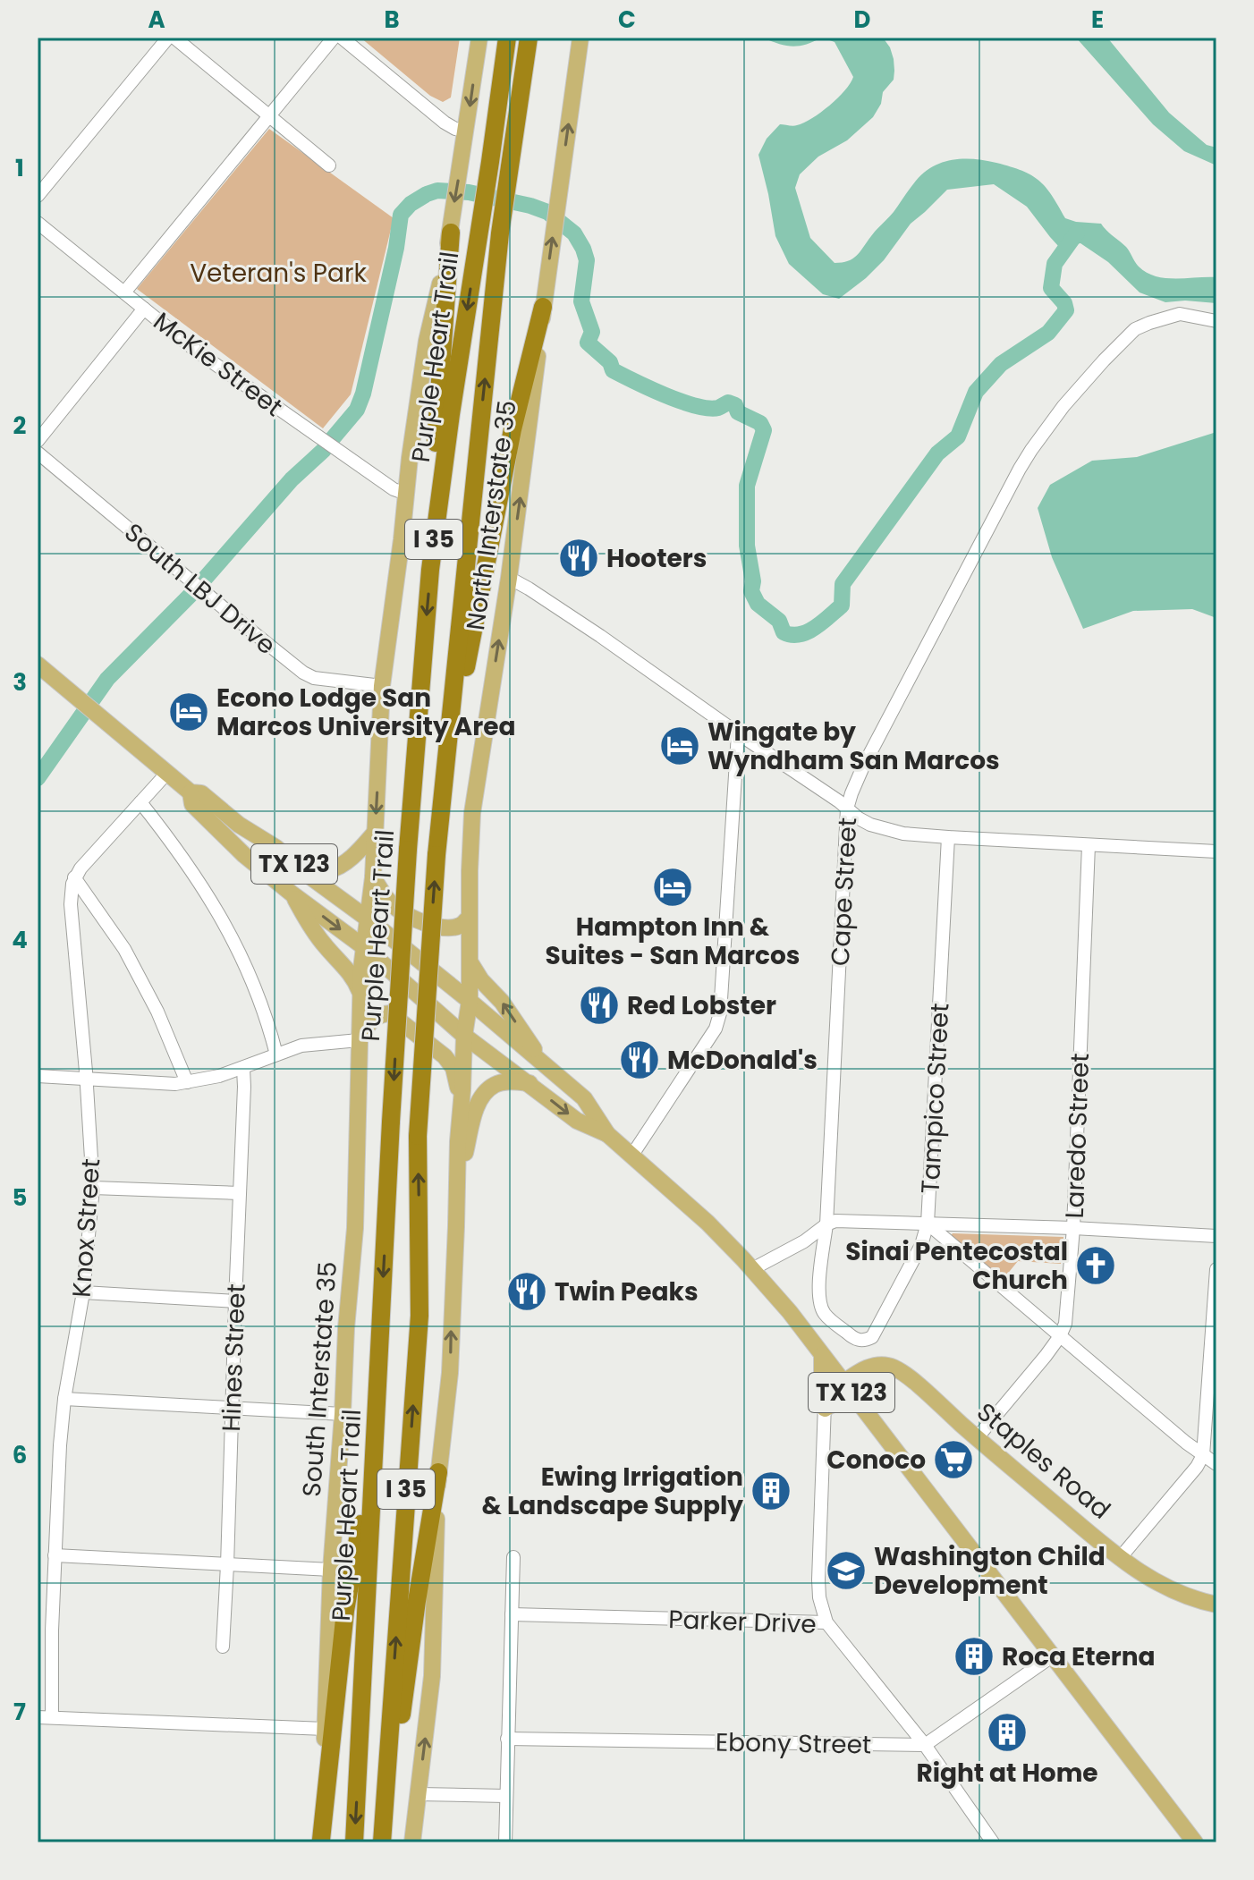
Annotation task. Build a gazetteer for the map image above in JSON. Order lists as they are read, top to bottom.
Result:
{
  "streets": {
    "highway": ["Purple Heart Trail", "I 35"],
    "main road": [
      "North Interstate 35",
      "TX 123",
      "South Interstate 35",
      "Staples Road"
    ],
    "street": [
      "McKie Street",
      "South LBJ Drive",
      "Cape Street",
      "Tampico Street",
      "Laredo Street",
      "Knox Street",
      "Hines Street",
      "Parker Drive",
      "Ebony Street"
    ]
  },
  "crossings": [
    ["North Interstate 35", "TX 123"],
    ["TX 123", "South Interstate 35"],
    ["TX 123", "Staples Road"],
    ["Cape Street", "Tampico Street"],
    ["Laredo Street", "Staples Road"],
    ["Parker Drive", "Ebony Street"]
  ],
  "parks": ["Veteran's Park"],
  "places": {
    "restaurant": [
      "Hooters",
      "Red Lobster",
      "McDonald's",
      "Twin Peaks"
    ],
    "hotel": ["Econo Lodge San Marcos University Area", "Wingate by Wyndham San Marcos", "Hampton Inn & Suites - San Marcos"],
    "church": ["Sinai Pentecostal Church"],
    "supermarket": ["Conoco"],
    "building": ["Ewing Irrigation & Landscape Supply", "Roca Eterna", "Right at Home"],
    "school or university": ["Washington Child Development"]
  },
  "grid": {
    "columns": [
      "A",
      "B",
      "C",
      "D",
      "E"
    ],
    "rows": [
      "1",
      "2",
      "3",
      "4",
      "5",
      "6",
      "7"
    ]
  }
}
